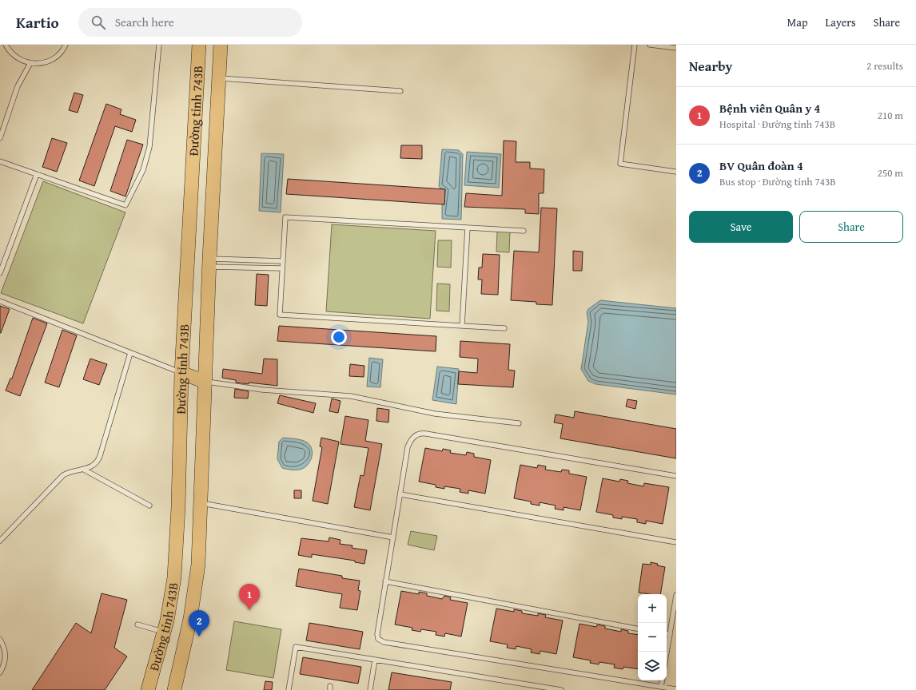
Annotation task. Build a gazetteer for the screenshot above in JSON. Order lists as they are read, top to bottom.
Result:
{
  "streets": {
    "main road": ["Đường tỉnh 743B"]
  },
  "page": {
    "header": "Kartio",
    "search": "Search here",
    "nav": ["Map", "Layers", "Share"],
    "heading": ["Nearby", "2 results"],
    "list": [
      {
        "mark": "1",
        "name": "Bệnh viên Quân y 4",
        "note": "Hospital · Đường tỉnh 743B",
        "value": "210 m"
      },
      {
        "mark": "2",
        "name": "BV Quân đoàn 4",
        "note": "Bus stop · Đường tỉnh 743B",
        "value": "250 m"
      }
    ],
    "buttons": ["Save", "Share"],
    "pins": ["1", "2"],
    "map_buttons": ["+", "−"]
  }
}
